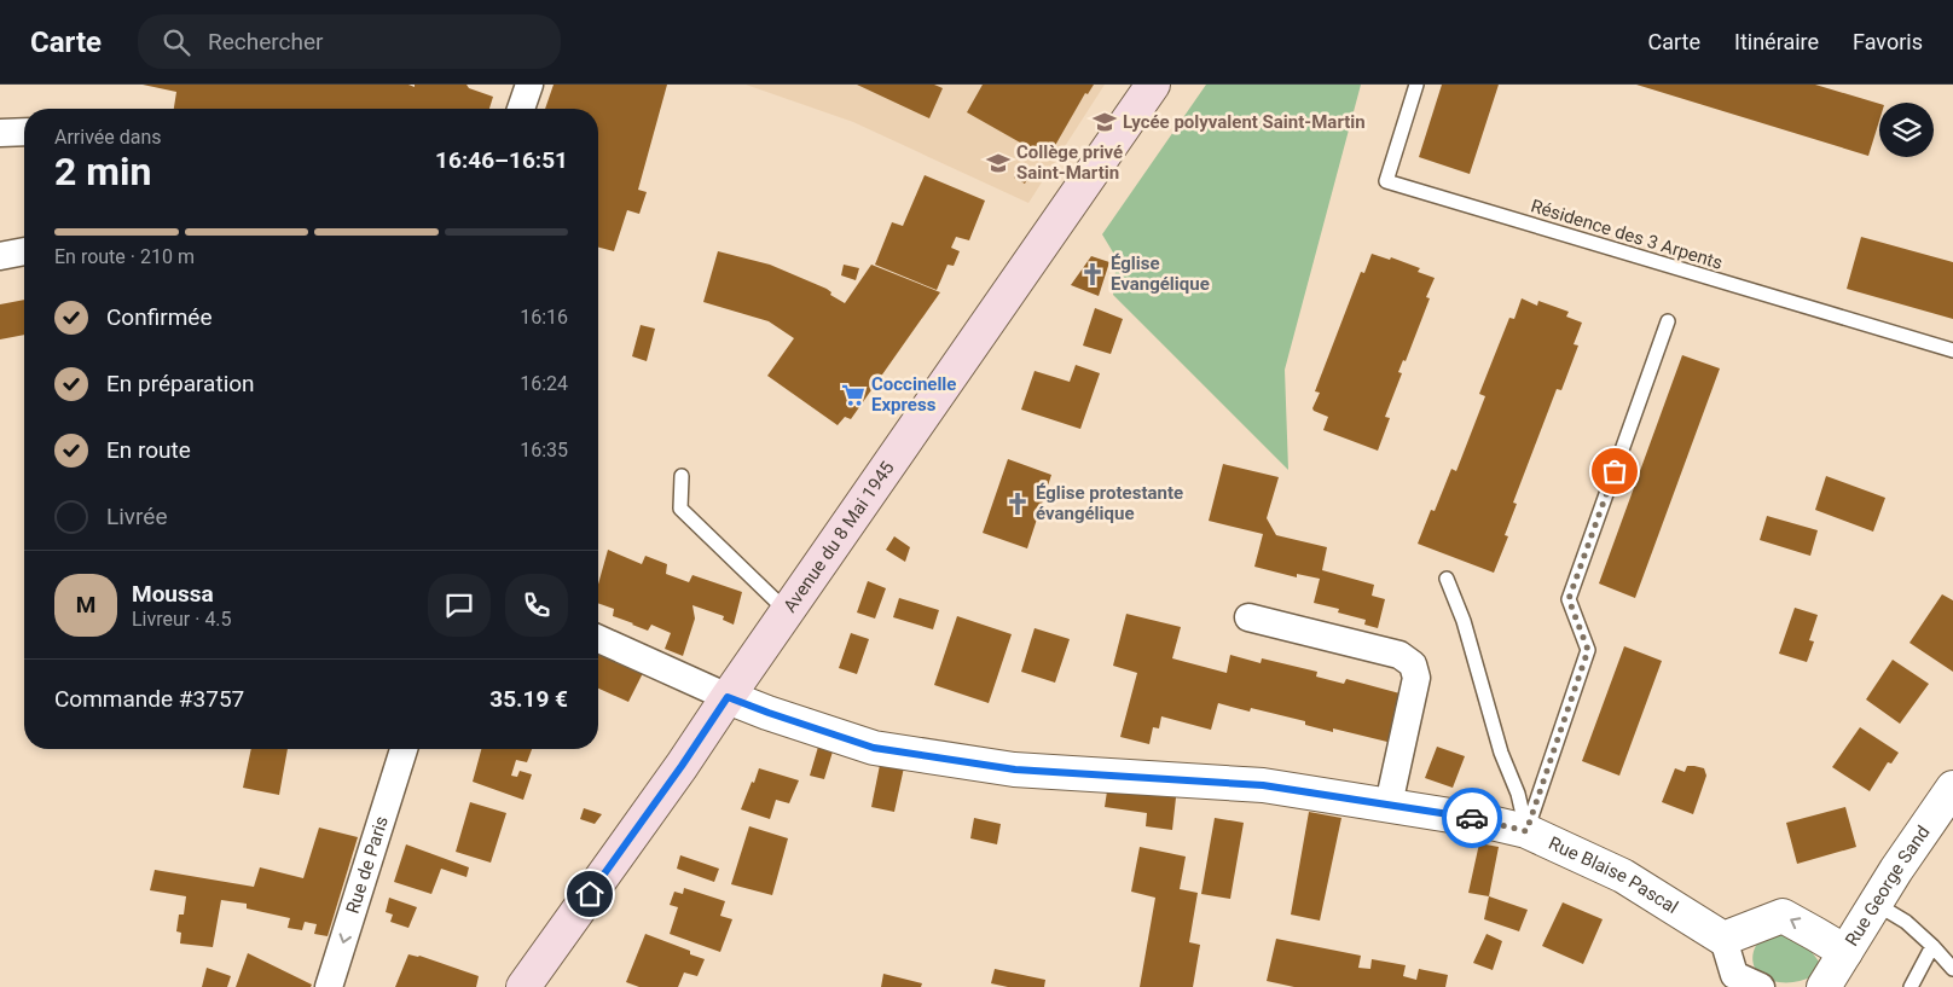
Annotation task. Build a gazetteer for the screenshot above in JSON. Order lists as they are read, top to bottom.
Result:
{
  "streets": {
    "main road": ["Avenue du 8 Mai 1945"],
    "street": ["Rue de Paris", "Rue Blaise Pascal", "Rue George Sand"],
    "lane": ["Résidence des 3 Arpents"]
  },
  "crossings": [
    ["Avenue du 8 Mai 1945", "Rue Blaise Pascal"]
  ],
  "one_way": ["Rue de Paris"],
  "places": {
    "school or university": ["Lycée polyvalent Saint-Martin", "Collège privé Saint-Martin"],
    "church": ["Église Evangélique", "Église protestante évangélique"],
    "supermarket": ["Coccinelle Express"]
  },
  "page": {
    "header": "Carte",
    "search": "Rechercher",
    "nav": ["Carte", "Itinéraire", "Favoris"],
    "heading": ["2 min", "Arrivée dans", "16:46–16:51"],
    "panel": [
      "Moussa",
      "Livreur · 4.5",
      "Commande #3757",
      "35.19 €"
    ],
    "bar": "En route · 210 m",
    "list": [
      ["Confirmée", "16:16"],
      ["En préparation", "16:24"],
      ["En route", "16:35"],
      "Livrée"
    ],
    "round": "M"
  }
}
